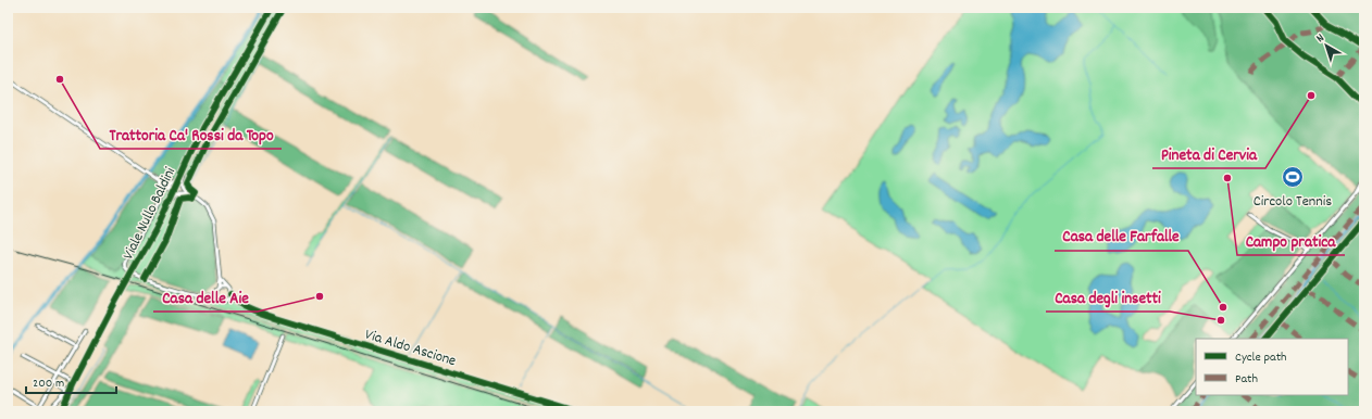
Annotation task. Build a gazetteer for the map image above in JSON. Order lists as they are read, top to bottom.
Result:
{
  "streets": {
    "street": ["Viale Nullo Baldini", "Via Aldo Ascione"]
  },
  "places": {
    "other": [
      "Trattoria Ca' Rossi da Topo",
      "Pineta di Cervia",
      "Campo pratica",
      "Casa delle Aie",
      "Casa delle Farfalle",
      "Casa degli insetti"
    ],
    "sports": ["Circolo Tennis"]
  },
  "legend": ["Cycle path", "Path"],
  "scale_bar": "200 m",
  "north": "top left"
}
